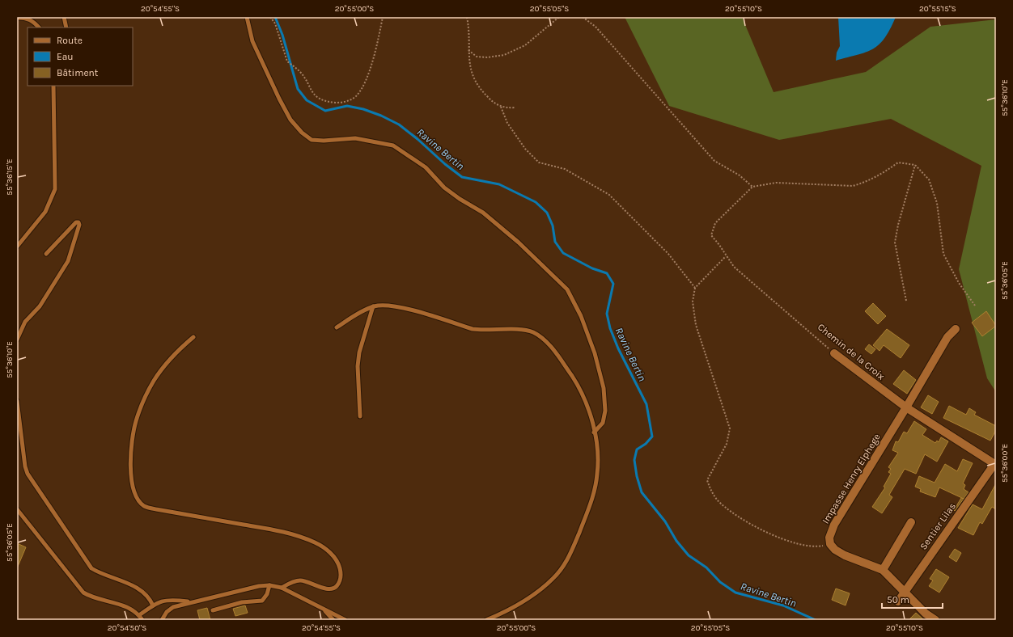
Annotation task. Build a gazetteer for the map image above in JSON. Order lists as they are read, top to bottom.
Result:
{
  "streets": {
    "street": ["Chemin de la Croix", "Impasse Henry Elphege", "Sentier Lilas"]
  },
  "crossings": [
    ["Chemin de la Croix", "Impasse Henry Elphege"],
    ["Chemin de la Croix", "Sentier Lilas"]
  ],
  "water": ["Ravine Bertin"],
  "legend": ["Route", "Eau", "Bâtiment"],
  "scale_bar": "50 m",
  "coordinates": [
    "20°54'55\"S",
    "20°55'00\"S",
    "20°55'05\"S",
    "20°55'10\"S",
    "20°55'15\"S",
    "55°36'10\"E",
    "55°36'15\"E",
    "55°36'05\"E",
    "55°36'00\"E",
    "20°54'50\"S"
  ]
}
